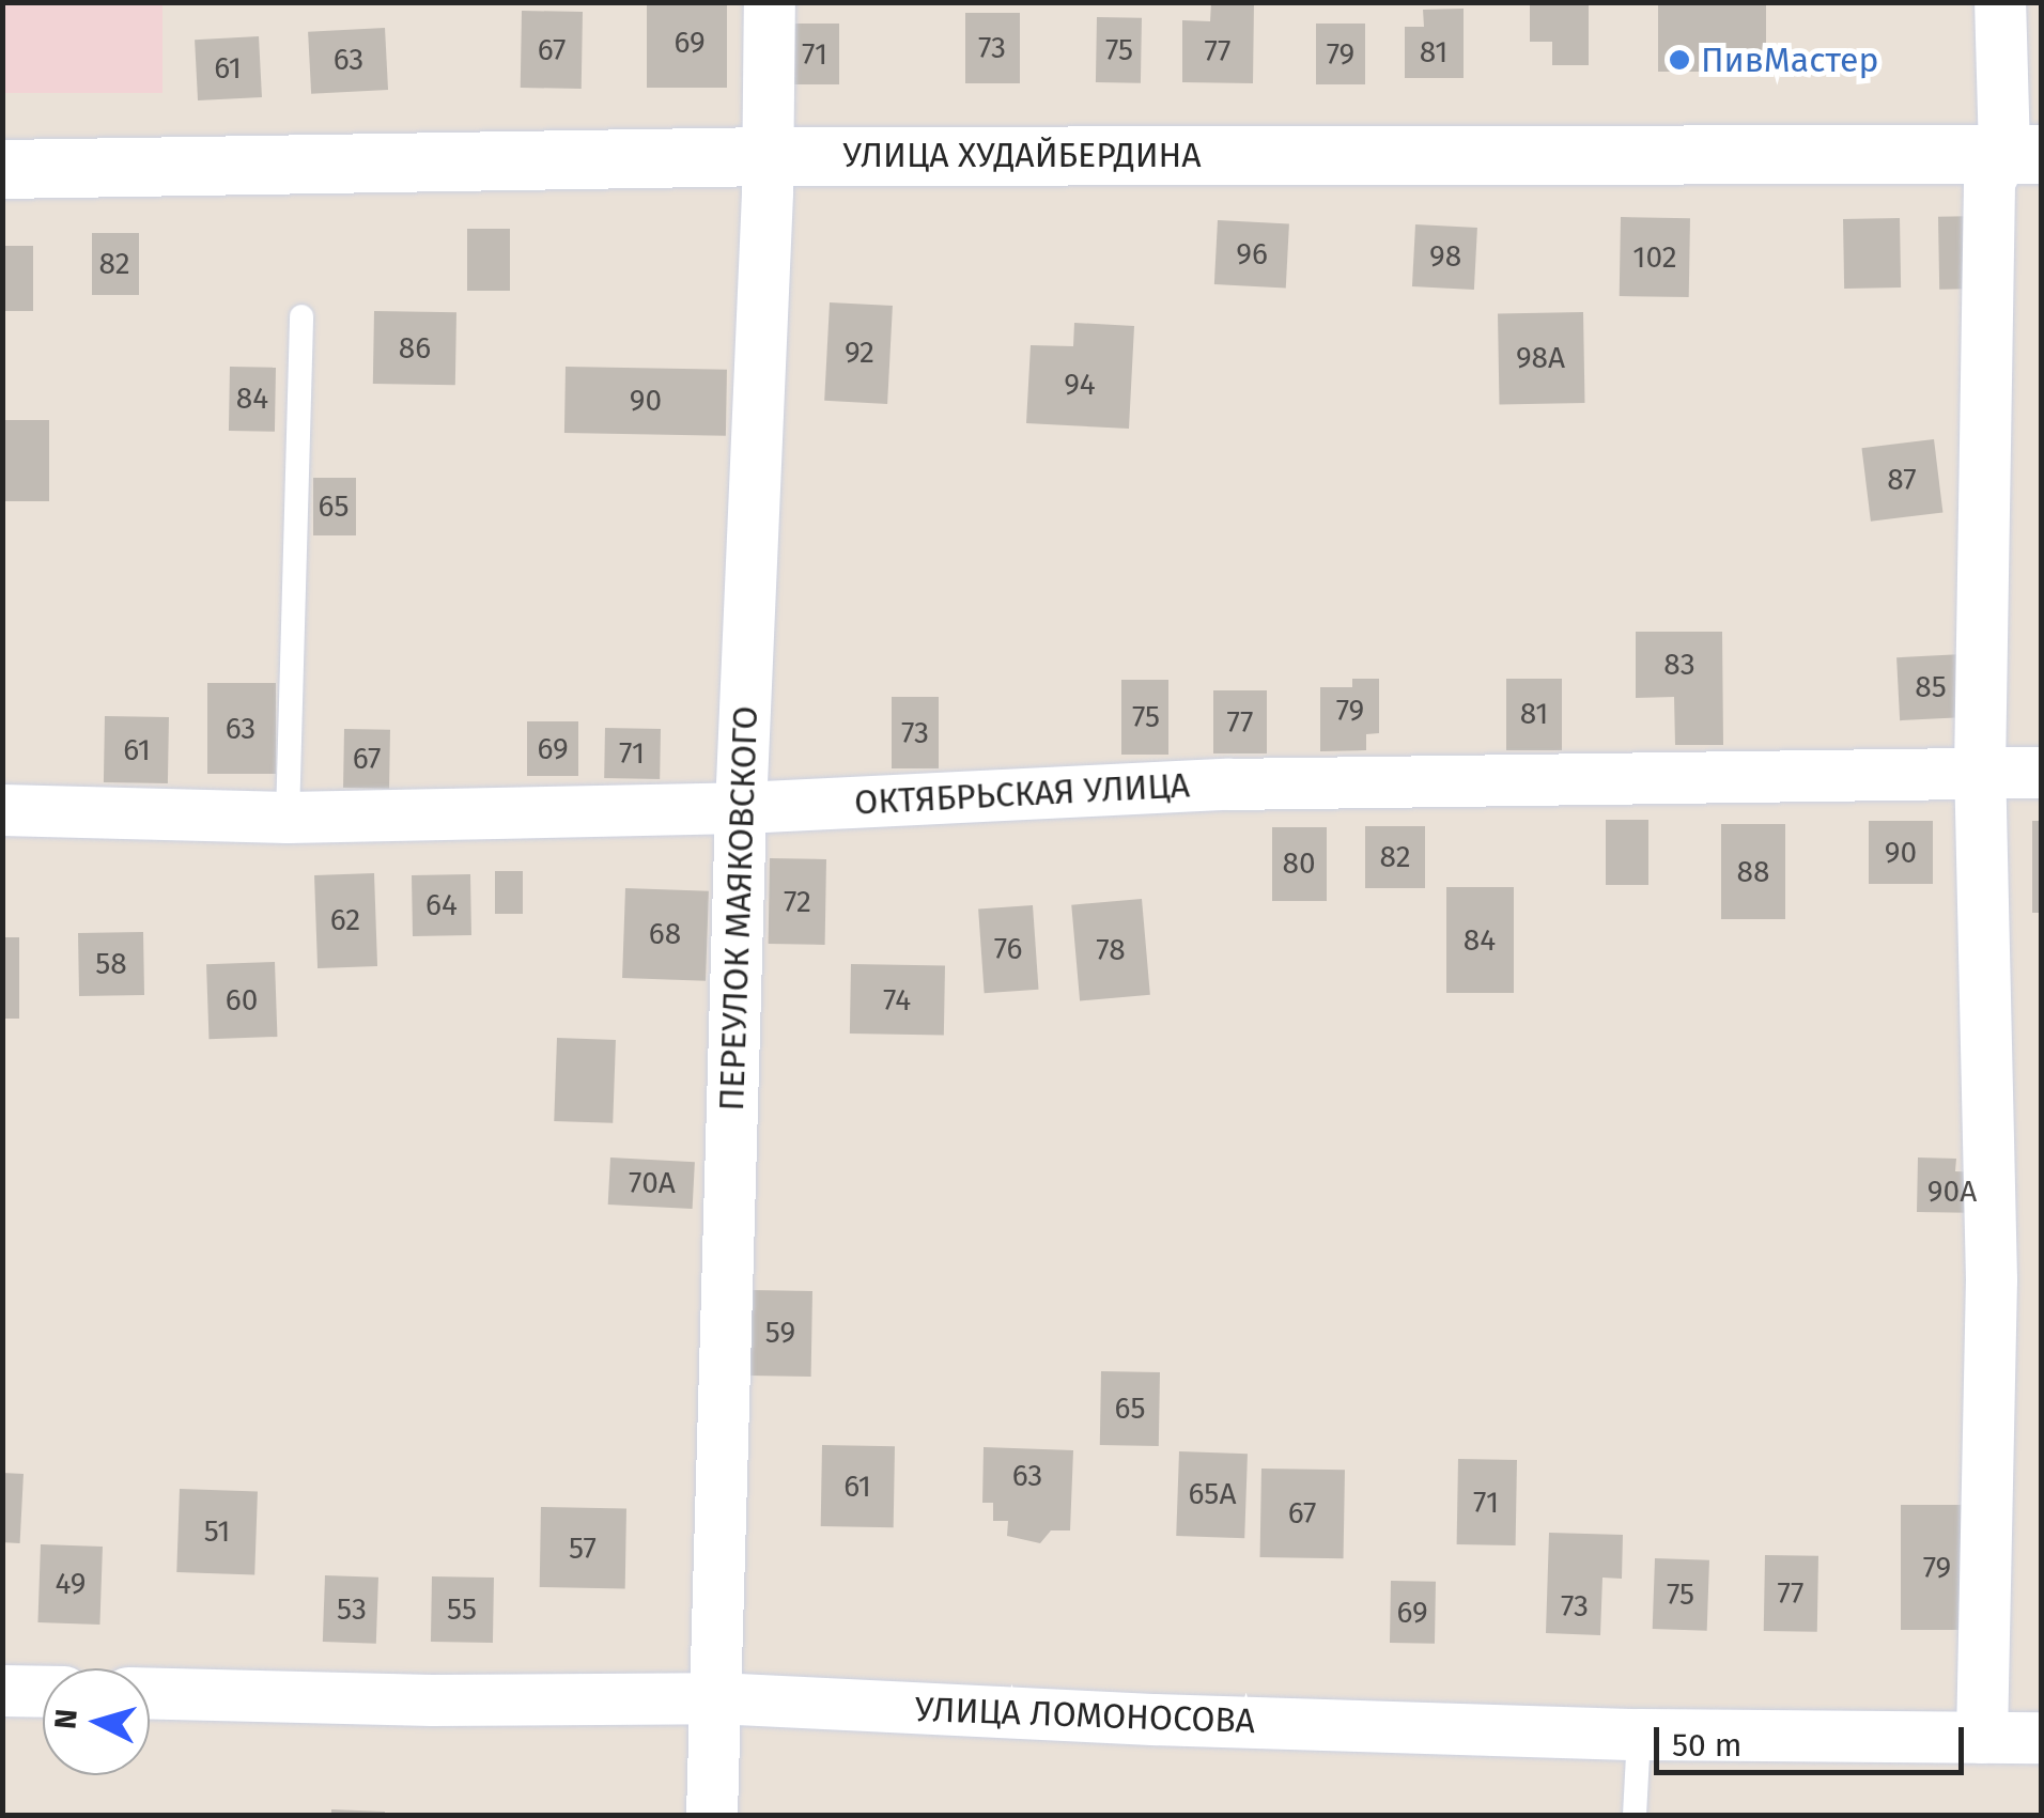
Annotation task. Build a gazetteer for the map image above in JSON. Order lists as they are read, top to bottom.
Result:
{
  "streets": {
    "street": [
      "УЛИЦА ХУДАЙБЕРДИНА",
      "ОКТЯБРЬСКАЯ УЛИЦА",
      "ПЕРЕУЛОК МАЯКОВСКОГО",
      "УЛИЦА ЛОМОНОСОВА"
    ]
  },
  "crossings": [
    ["УЛИЦА ХУДАЙБЕРДИНА", "ПЕРЕУЛОК МАЯКОВСКОГО"],
    ["ОКТЯБРЬСКАЯ УЛИЦА", "ПЕРЕУЛОК МАЯКОВСКОГО"],
    ["ПЕРЕУЛОК МАЯКОВСКОГО", "УЛИЦА ЛОМОНОСОВА"]
  ],
  "places": ["ПивМастер"],
  "house_numbers": [
    "69",
    "73",
    "67",
    "75",
    "77",
    "81",
    "71",
    "79",
    "63",
    "61",
    "96",
    "98",
    "102",
    "82",
    "86",
    "92",
    "98А",
    "94",
    "84",
    "90",
    "87",
    "65",
    "83",
    "85",
    "79",
    "81",
    "75",
    "77",
    "63",
    "73",
    "69",
    "61",
    "71",
    "67",
    "90",
    "82",
    "80",
    "88",
    "72",
    "64",
    "62",
    "68",
    "84",
    "76",
    "78",
    "58",
    "60",
    "74",
    "70А",
    "90А",
    "59",
    "65",
    "63",
    "61",
    "65А",
    "71",
    "67",
    "51",
    "57",
    "79",
    "49",
    "77",
    "75",
    "73",
    "53",
    "55",
    "69"
  ],
  "scale_bar": "50 m",
  "north": "left"
}
